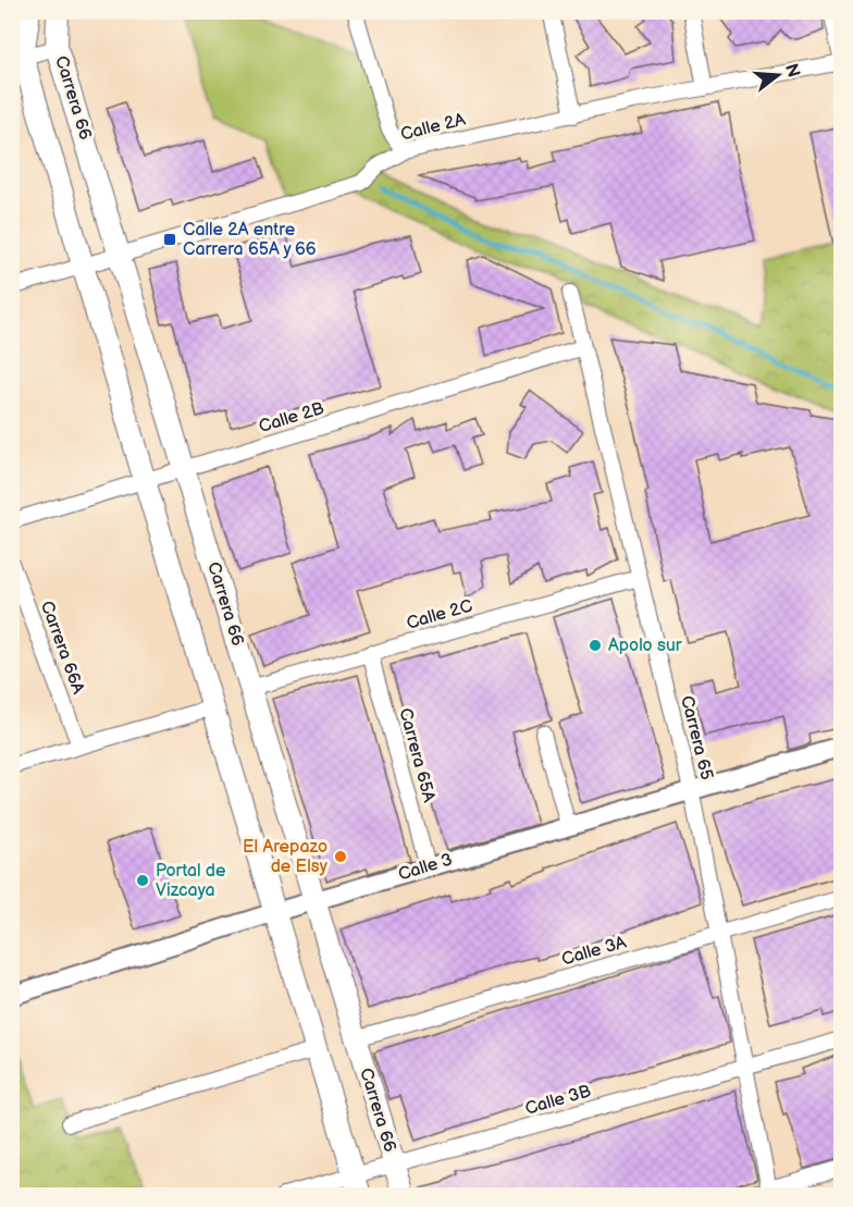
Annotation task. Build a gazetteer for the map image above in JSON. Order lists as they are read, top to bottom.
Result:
{
  "streets": {
    "main road": ["Carrera 66"],
    "street": [
      "Calle 2A",
      "Calle 2B",
      "Calle 2C",
      "Carrera 66A",
      "Carrera 65",
      "Carrera 65A",
      "Calle 3",
      "Calle 3A",
      "Calle 3B"
    ]
  },
  "crossings": [
    ["Carrera 66", "Calle 2A"],
    ["Carrera 66", "Calle 2B"],
    ["Carrera 66", "Calle 2C"],
    ["Carrera 66", "Calle 3"],
    ["Carrera 66", "Calle 3A"],
    ["Carrera 66", "Calle 3B"],
    ["Calle 2B", "Carrera 65"],
    ["Calle 2C", "Carrera 65"],
    ["Calle 2C", "Carrera 65A"],
    ["Carrera 65", "Calle 3"],
    ["Carrera 65", "Calle 3A"],
    ["Carrera 65", "Calle 3B"],
    ["Carrera 65A", "Calle 3"]
  ],
  "places": {
    "transit": ["Calle 2A entre Carrera 65A y 66"],
    "other": ["Apolo sur", "El Arepazo de Elsy", "Portal de Vizcaya"]
  },
  "north": "right"
}
